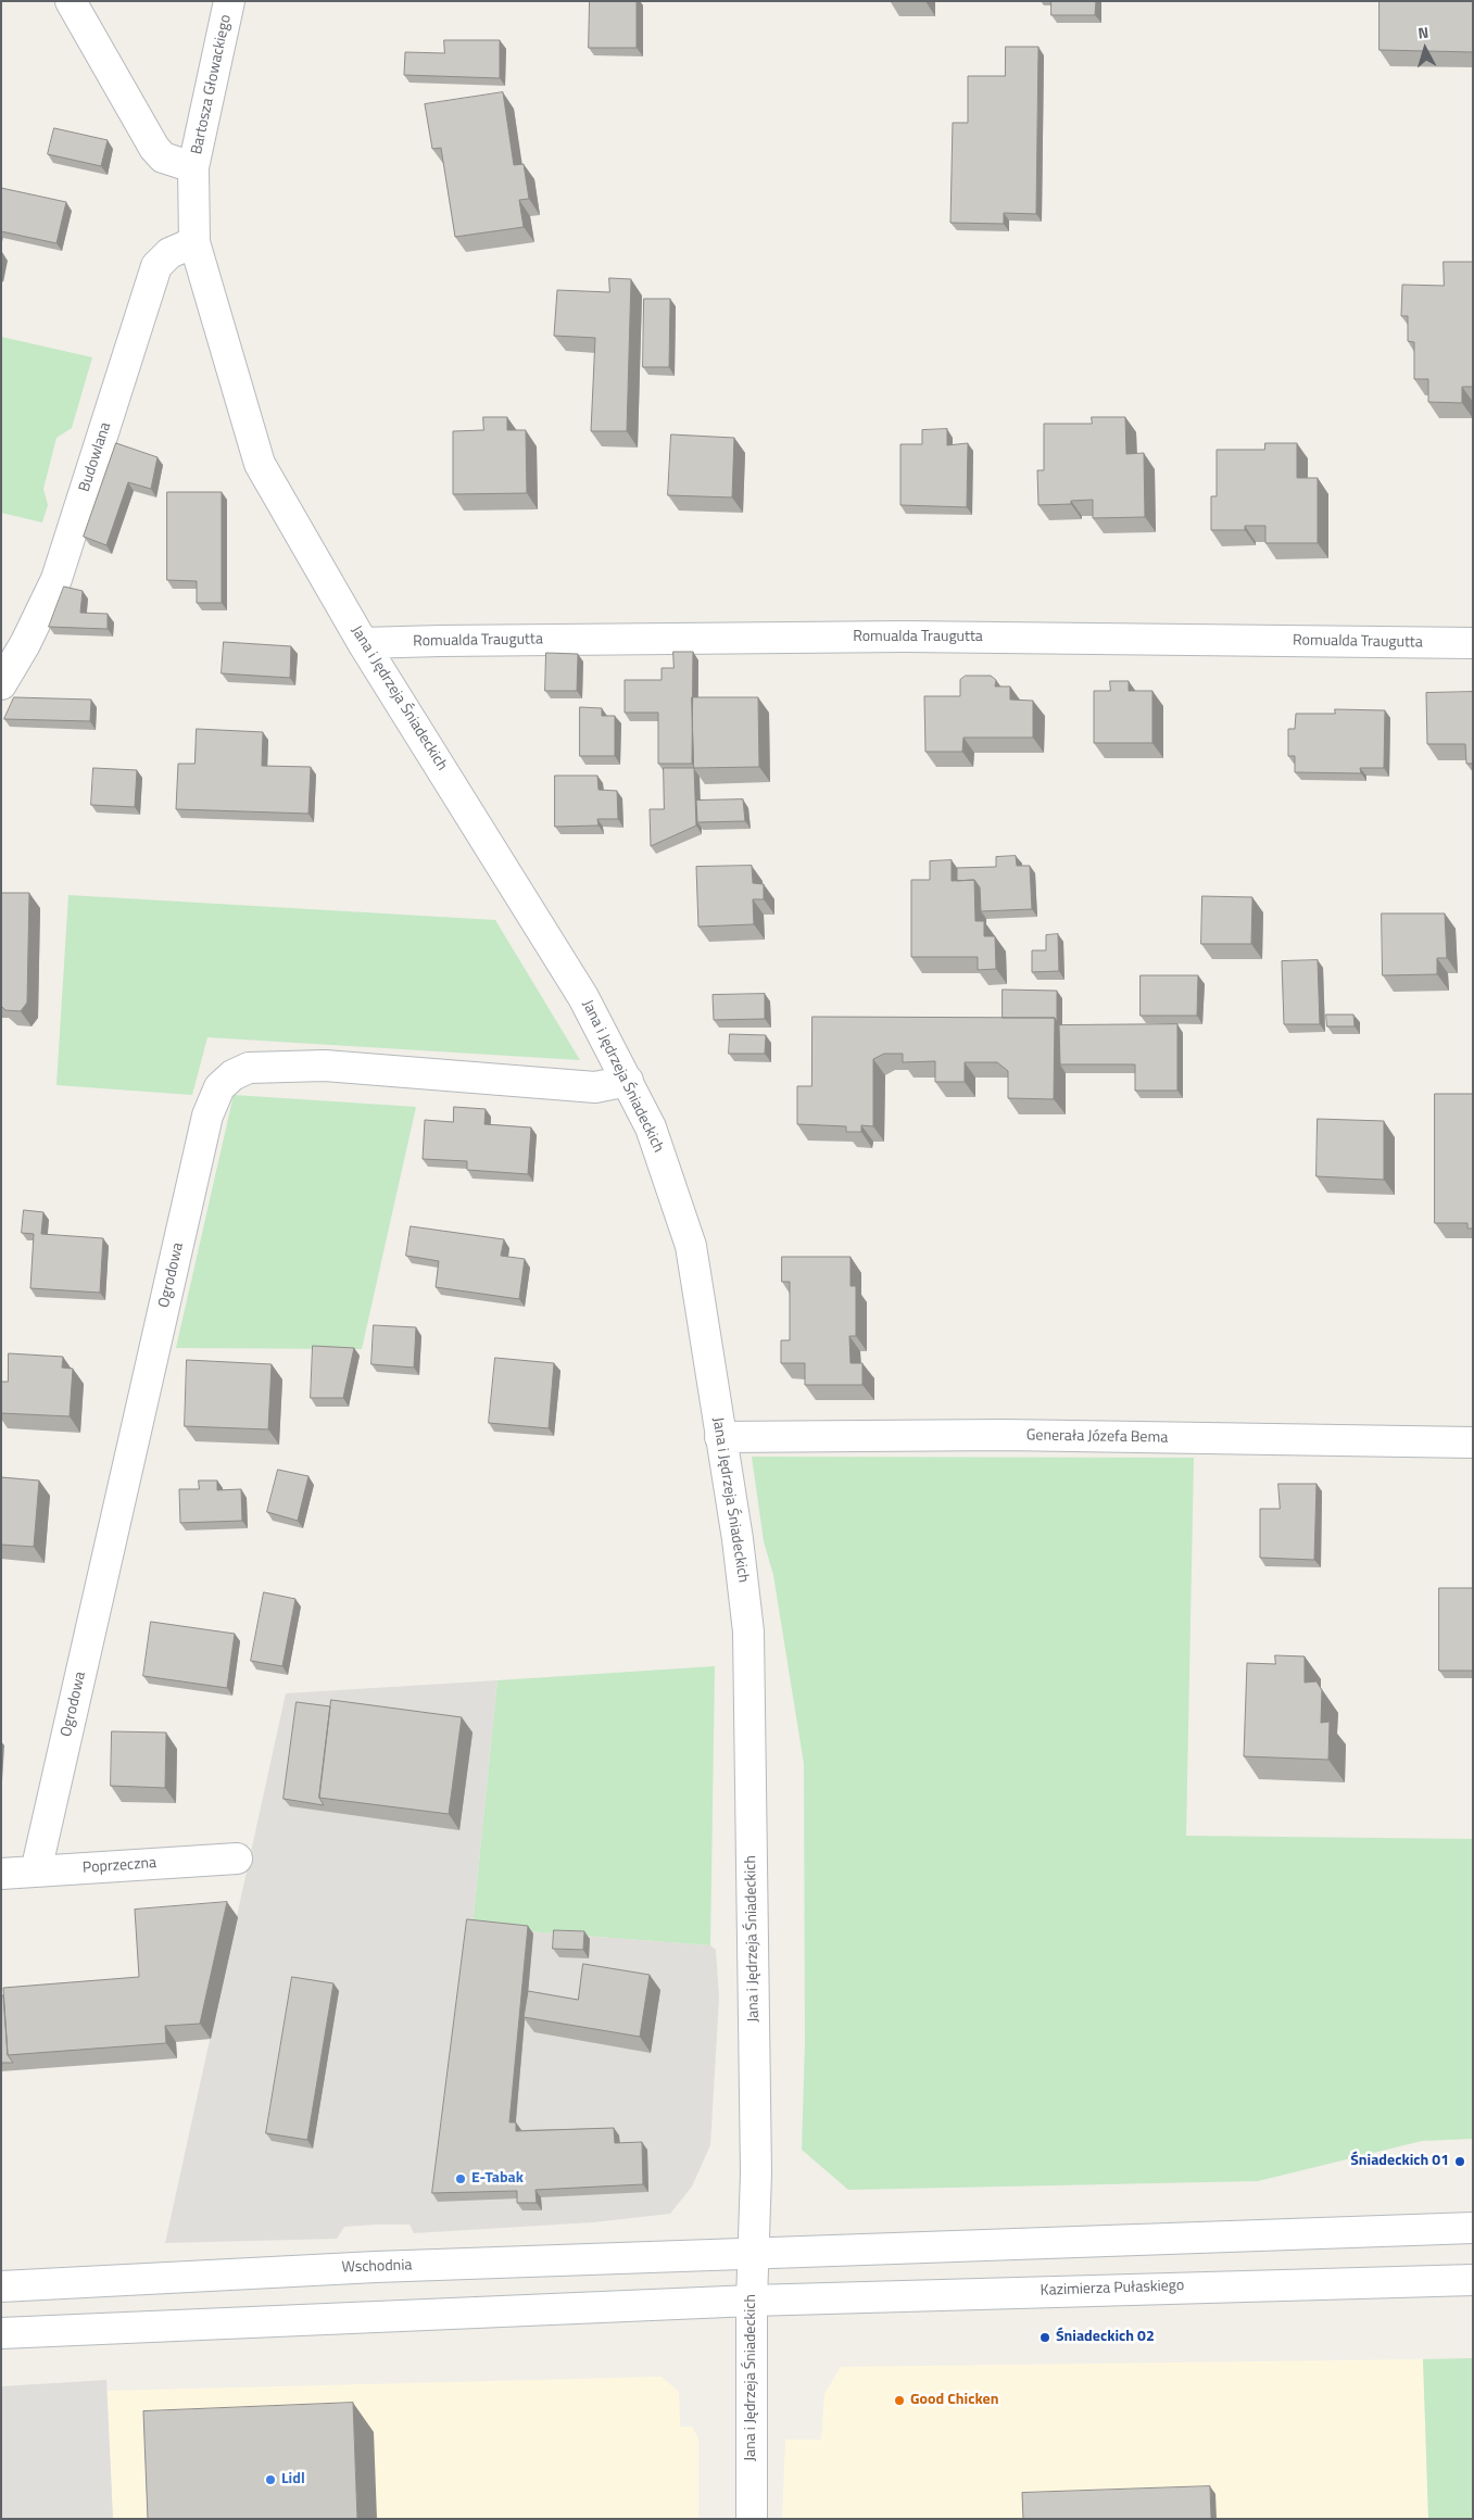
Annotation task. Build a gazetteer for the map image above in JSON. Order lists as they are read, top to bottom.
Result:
{
  "streets": {
    "street": [
      "Bartosza Głowackiego",
      "Budowlana",
      "Romualda Traugutta",
      "Jana i Jędrzeja Śniadeckich",
      "Ogrodowa",
      "Generała Józefa Bema",
      "Poprzeczna",
      "Wschodnia",
      "Kazimierza Pułaskiego"
    ]
  },
  "crossings": [
    ["Bartosza Głowackiego", "Jana i Jędrzeja Śniadeckich"],
    ["Budowlana", "Jana i Jędrzeja Śniadeckich"],
    ["Romualda Traugutta", "Jana i Jędrzeja Śniadeckich"],
    ["Jana i Jędrzeja Śniadeckich", "Ogrodowa"],
    ["Jana i Jędrzeja Śniadeckich", "Generała Józefa Bema"],
    ["Jana i Jędrzeja Śniadeckich", "Wschodnia"],
    ["Jana i Jędrzeja Śniadeckich", "Kazimierza Pułaskiego"],
    ["Ogrodowa", "Poprzeczna"]
  ],
  "places": [
    "Śniadeckich 01",
    "E-Tabak",
    "Śniadeckich 02",
    "Good Chicken",
    "Lidl"
  ],
  "north": "top"
}
